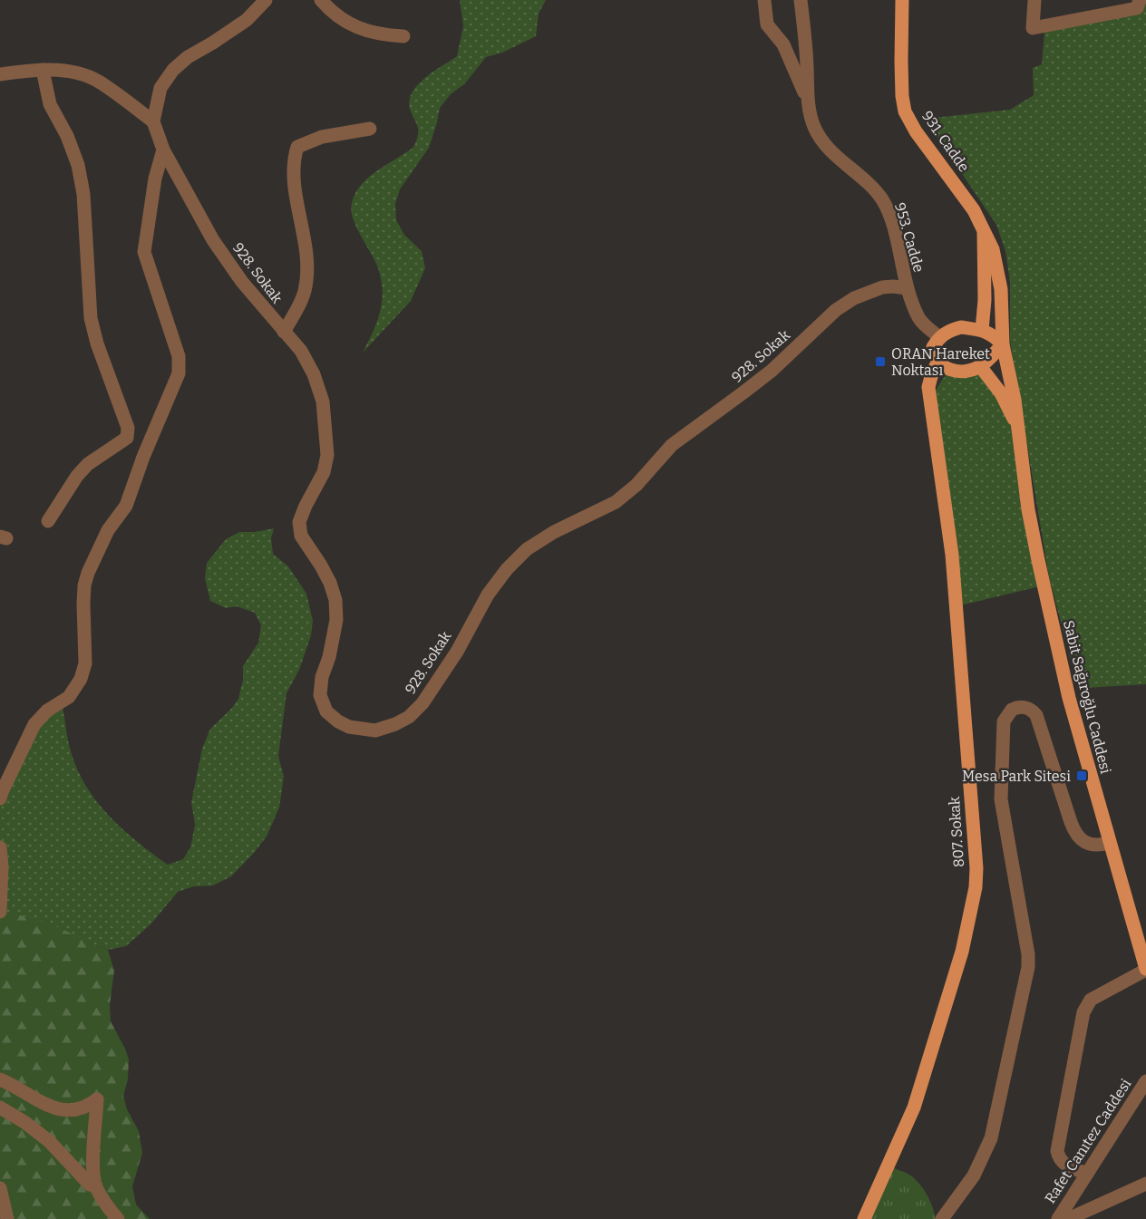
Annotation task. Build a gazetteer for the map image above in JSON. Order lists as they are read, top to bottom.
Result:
{
  "streets": {
    "main road": ["931. Cadde", "Sabit Sağıroğlu Caddesi", "807. Sokak"],
    "street": ["953. Cadde", "928. Sokak", "Rafet Canıtez Caddesi"]
  },
  "crossings": [
    ["931. Cadde", "953. Cadde"],
    ["931. Cadde", "Sabit Sağıroğlu Caddesi"],
    ["931. Cadde", "807. Sokak"],
    ["953. Cadde", "928. Sokak"],
    ["953. Cadde", "Sabit Sağıroğlu Caddesi"],
    ["953. Cadde", "807. Sokak"],
    ["Sabit Sağıroğlu Caddesi", "807. Sokak"]
  ],
  "places": {
    "transit": ["ORAN Hareket Noktası", "Mesa Park Sitesi"]
  }
}
